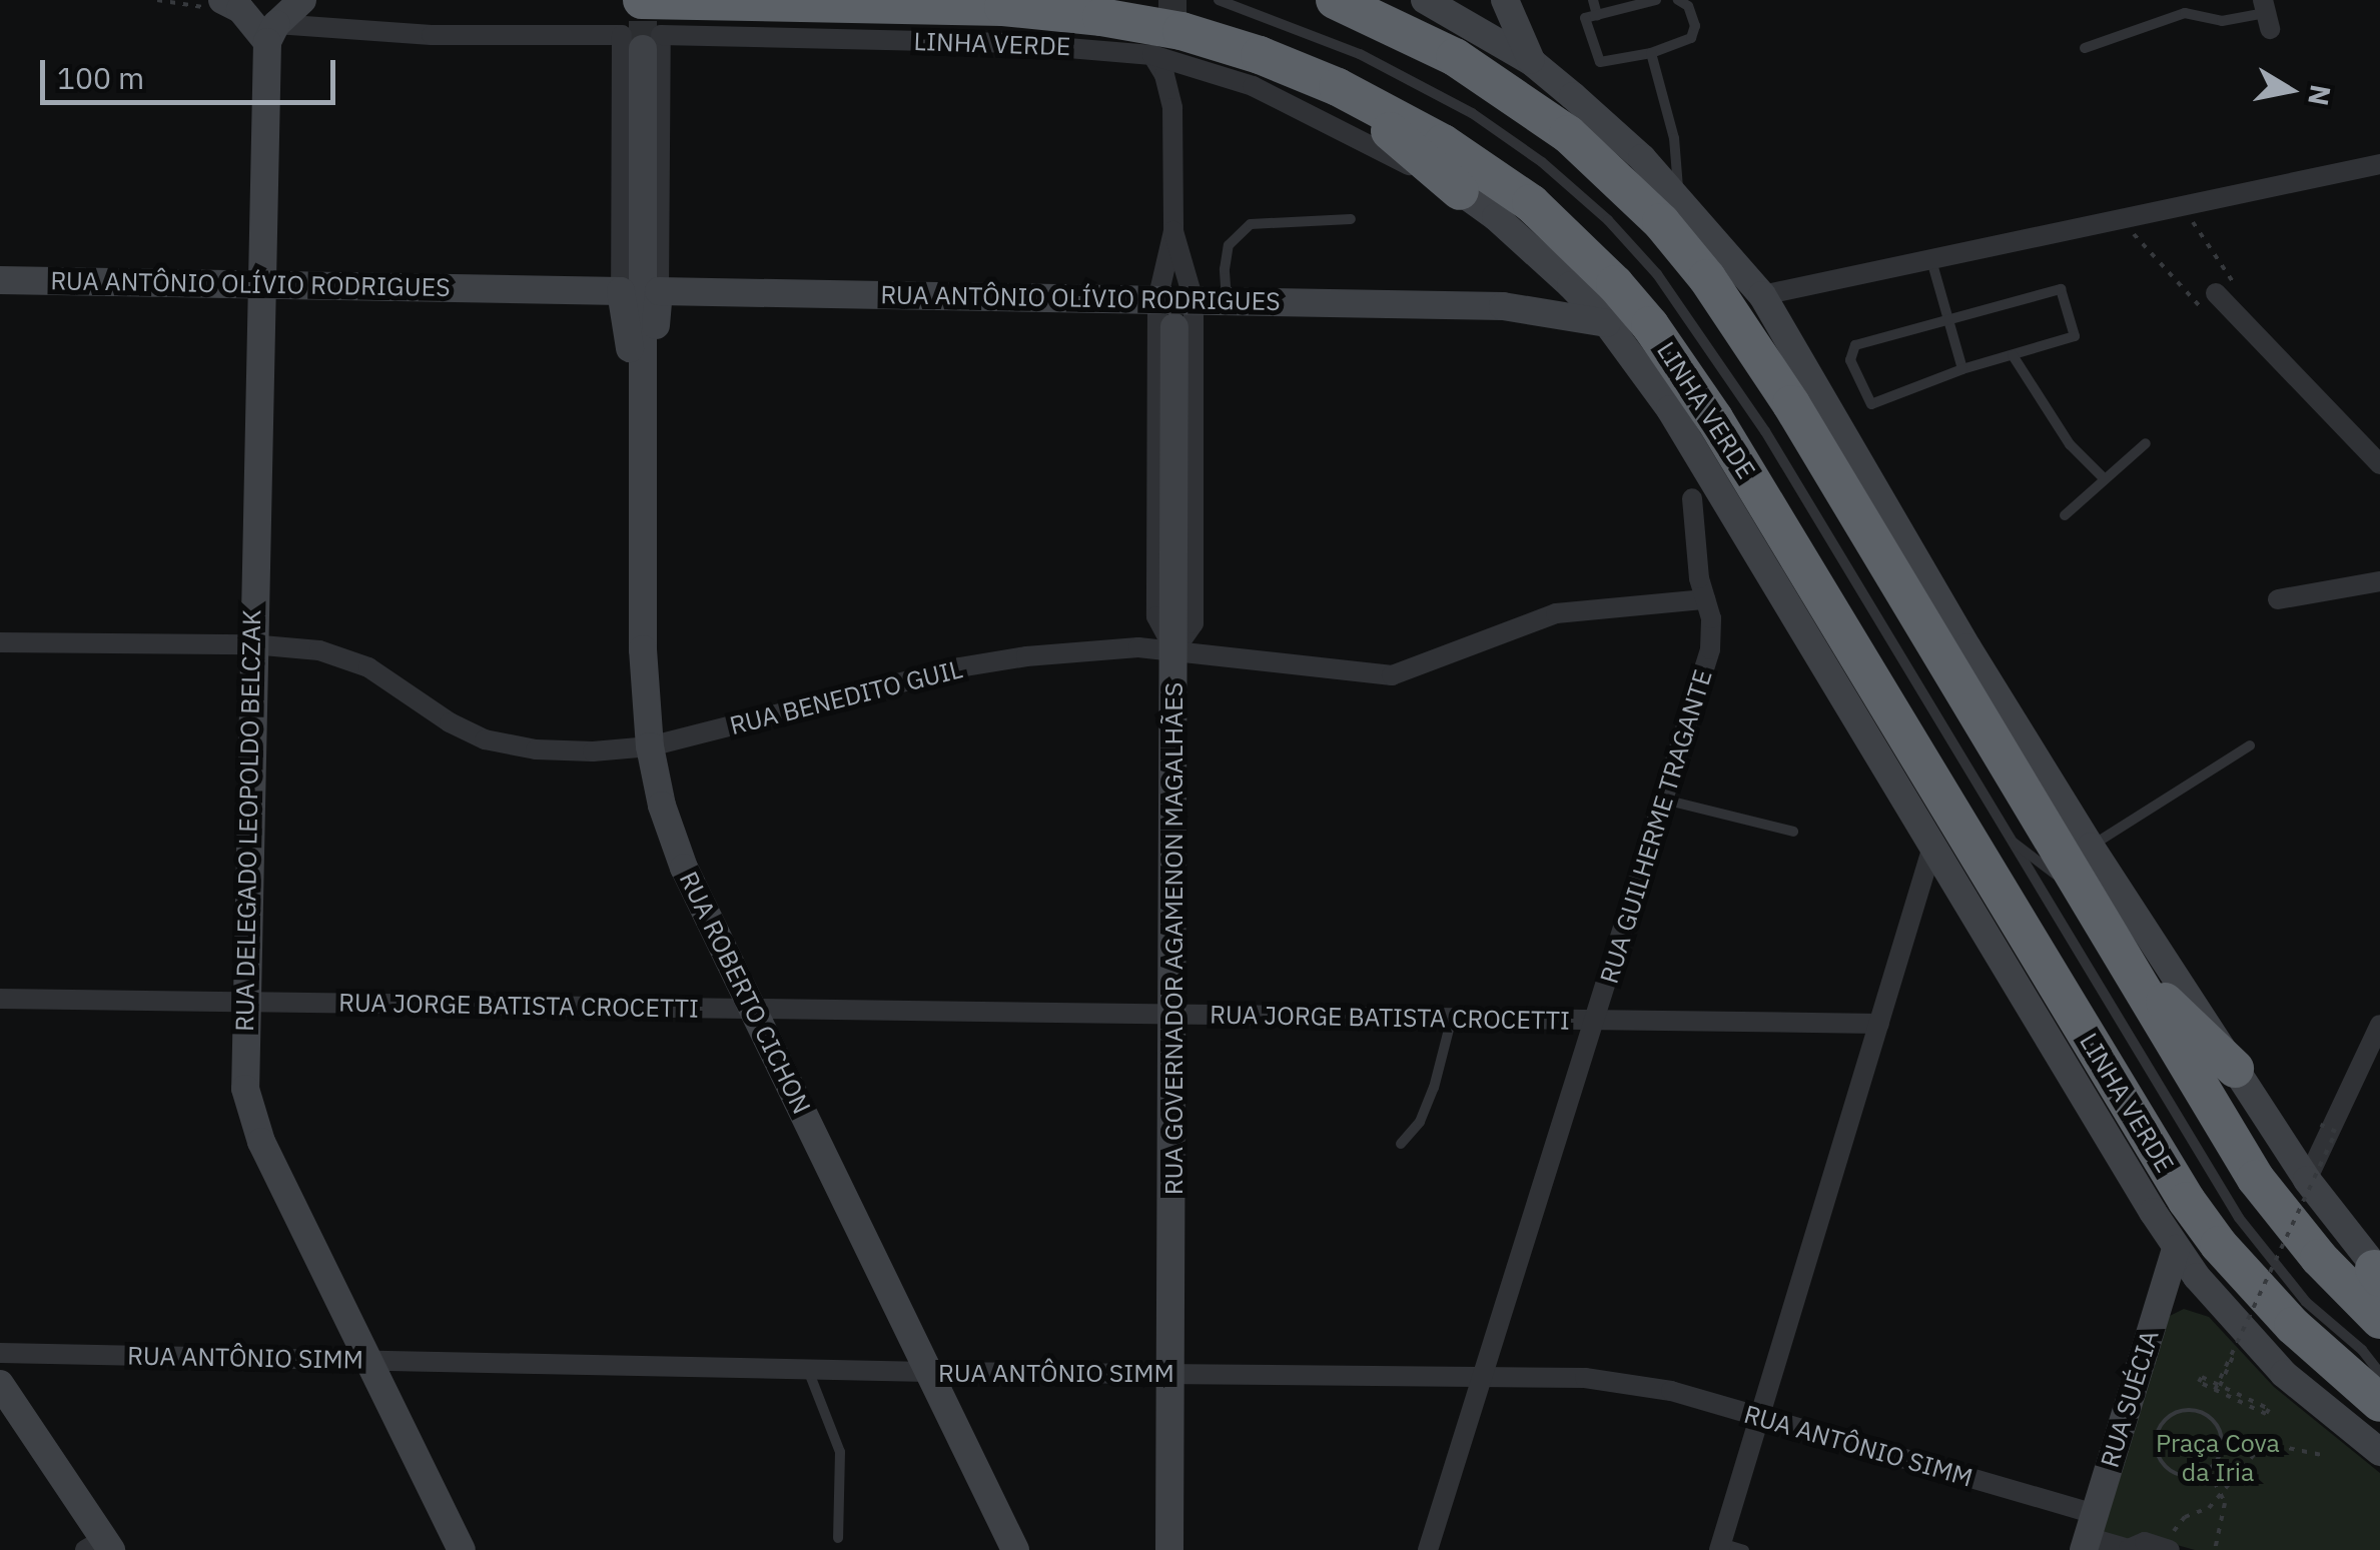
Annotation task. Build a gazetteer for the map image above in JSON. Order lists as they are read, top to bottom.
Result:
{
  "streets": {
    "highway": ["LINHA VERDE"],
    "street": [
      "RUA ANTÔNIO OLÍVIO RODRIGUES",
      "RUA BENEDITO GUIL",
      "RUA DELEGADO LEOPOLDO BELCZAK",
      "RUA GUILHERME TRAGANTE",
      "RUA GOVERNADOR AGAMENON MAGALHÃES",
      "RUA ROBERTO CICHON",
      "RUA JORGE BATISTA CROCETTI",
      "RUA ANTÔNIO SIMM",
      "RUA SUÉCIA"
    ]
  },
  "crossings": [
    ["LINHA VERDE", "RUA ANTÔNIO OLÍVIO RODRIGUES"],
    ["LINHA VERDE", "RUA DELEGADO LEOPOLDO BELCZAK"],
    ["LINHA VERDE", "RUA ROBERTO CICHON"],
    ["LINHA VERDE", "RUA SUÉCIA"],
    ["RUA ANTÔNIO OLÍVIO RODRIGUES", "RUA DELEGADO LEOPOLDO BELCZAK"],
    ["RUA ANTÔNIO OLÍVIO RODRIGUES", "RUA ROBERTO CICHON"],
    ["RUA BENEDITO GUIL", "RUA DELEGADO LEOPOLDO BELCZAK"],
    ["RUA BENEDITO GUIL", "RUA GUILHERME TRAGANTE"],
    ["RUA BENEDITO GUIL", "RUA GOVERNADOR AGAMENON MAGALHÃES"],
    ["RUA BENEDITO GUIL", "RUA ROBERTO CICHON"],
    ["RUA DELEGADO LEOPOLDO BELCZAK", "RUA JORGE BATISTA CROCETTI"],
    ["RUA DELEGADO LEOPOLDO BELCZAK", "RUA ANTÔNIO SIMM"],
    ["RUA GUILHERME TRAGANTE", "RUA JORGE BATISTA CROCETTI"],
    ["RUA GUILHERME TRAGANTE", "RUA ANTÔNIO SIMM"],
    ["RUA GOVERNADOR AGAMENON MAGALHÃES", "RUA JORGE BATISTA CROCETTI"],
    ["RUA GOVERNADOR AGAMENON MAGALHÃES", "RUA ANTÔNIO SIMM"],
    ["RUA ROBERTO CICHON", "RUA JORGE BATISTA CROCETTI"],
    ["RUA ROBERTO CICHON", "RUA ANTÔNIO SIMM"],
    ["RUA ANTÔNIO SIMM", "RUA SUÉCIA"]
  ],
  "parks": ["Praça Cova da Iria"],
  "scale_bar": "100 m",
  "north": "right"
}
